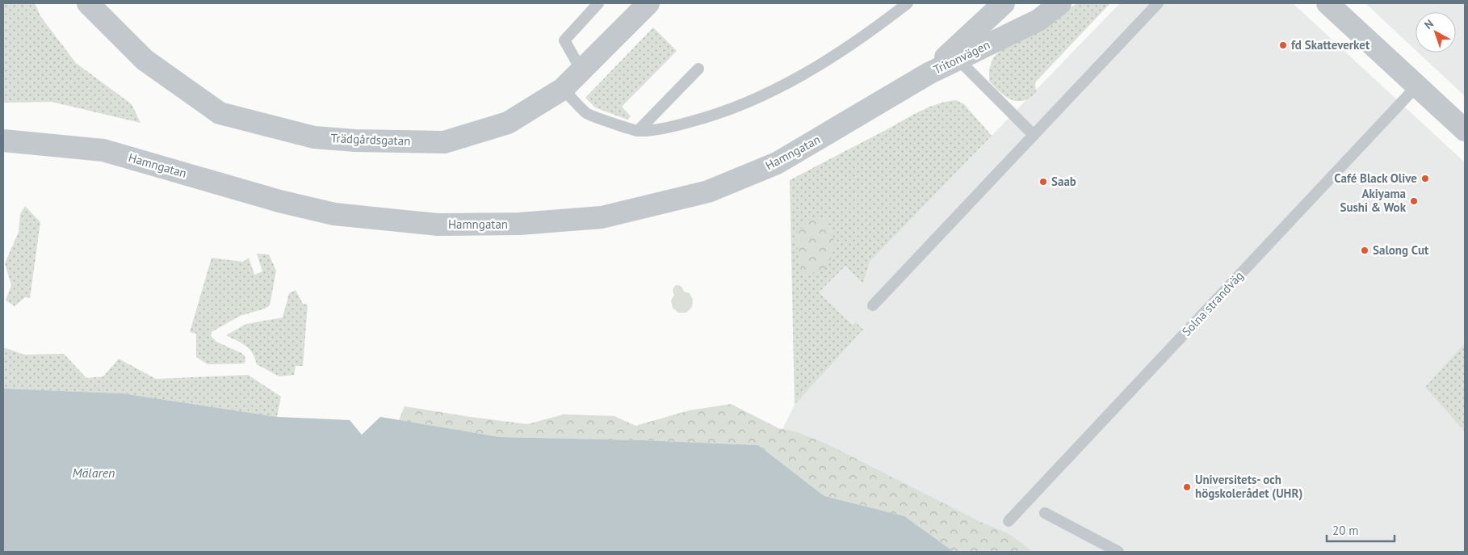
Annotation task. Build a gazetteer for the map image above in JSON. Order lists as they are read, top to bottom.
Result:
{
  "streets": {
    "street": ["Tritonvägen", "Trädgårdsgatan", "Hamngatan"],
    "lane": ["Solna strandväg"]
  },
  "crossings": [
    ["Tritonvägen", "Hamngatan"]
  ],
  "water": ["Mälaren"],
  "places": [
    "fd Skatteverket",
    "Café Black Olive",
    "Saab",
    "Akiyama Sushi & Wok",
    "Salong Cut",
    "Universitets- och högskolerådet (UHR)"
  ],
  "scale_bar": "20 m",
  "north": "top left"
}
